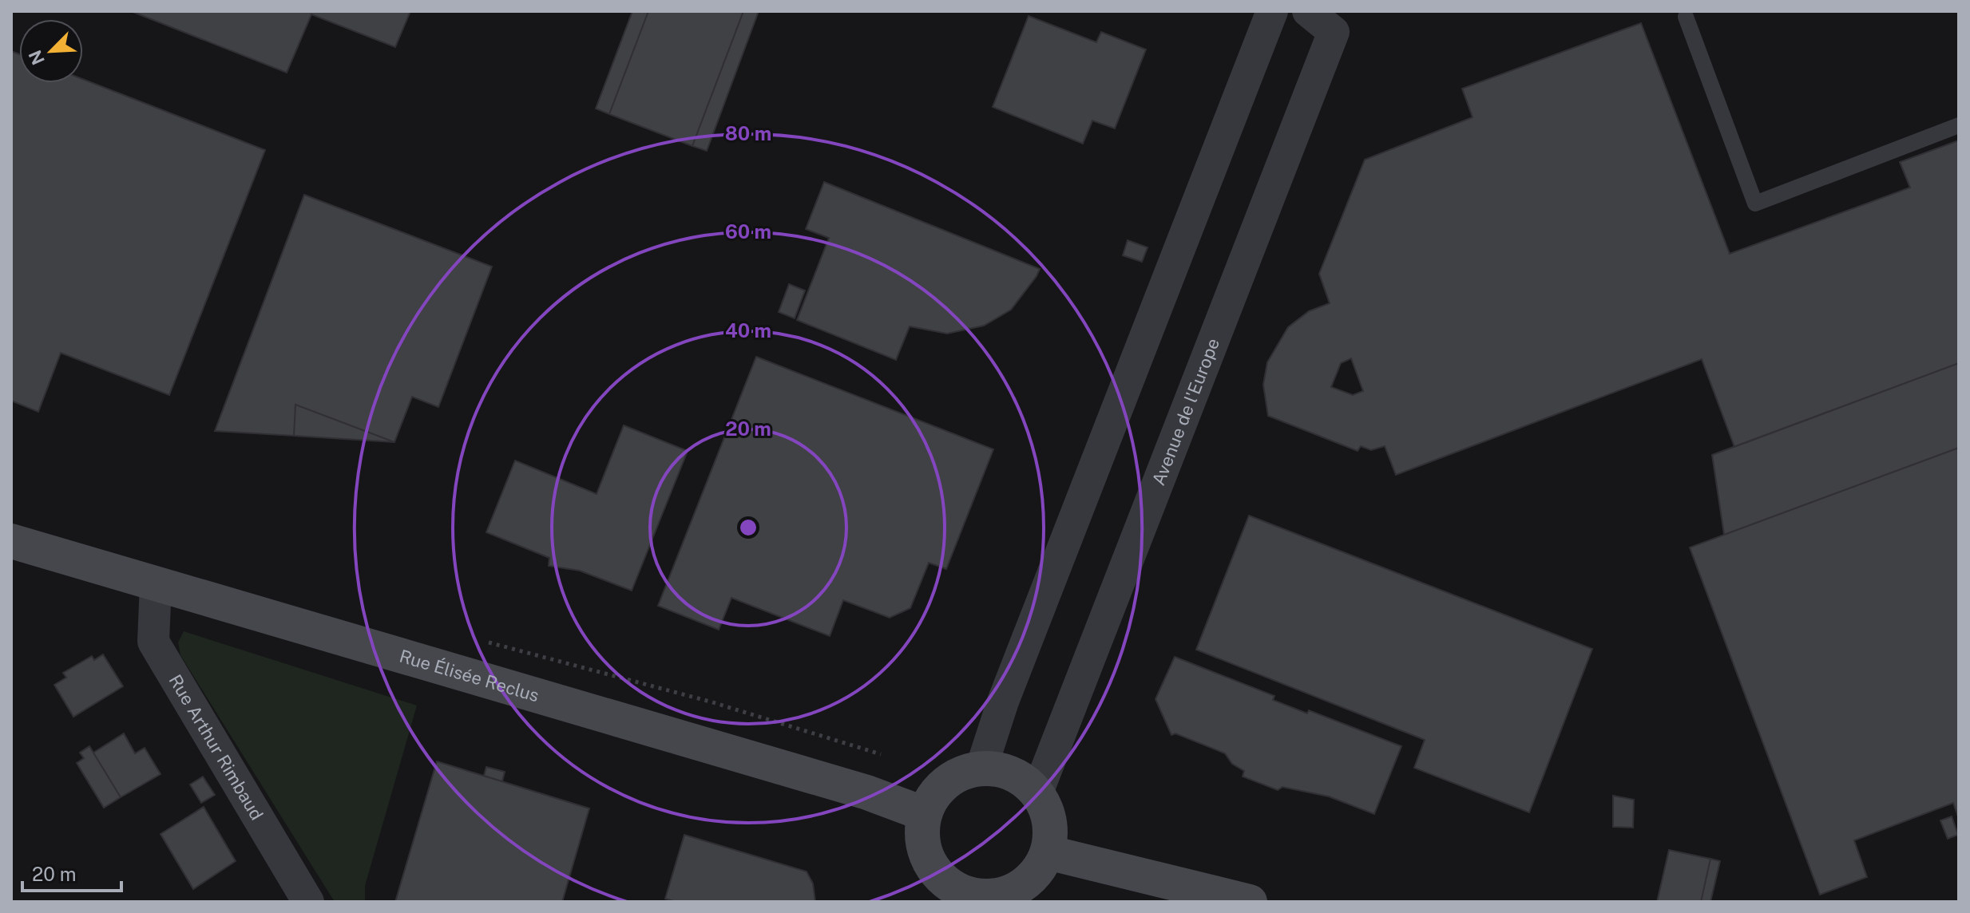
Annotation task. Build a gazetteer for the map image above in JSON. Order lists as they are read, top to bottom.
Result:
{
  "streets": {
    "street": ["Avenue de l'Europe", "Rue Élisée Reclus", "Rue Arthur Rimbaud"]
  },
  "crossings": [
    ["Avenue de l'Europe", "Rue Élisée Reclus"],
    ["Rue Élisée Reclus", "Rue Arthur Rimbaud"]
  ],
  "scale_bar": "20 m",
  "north": "bottom left",
  "rings": [
    "80 m",
    "60 m",
    "40 m",
    "20 m"
  ]
}
